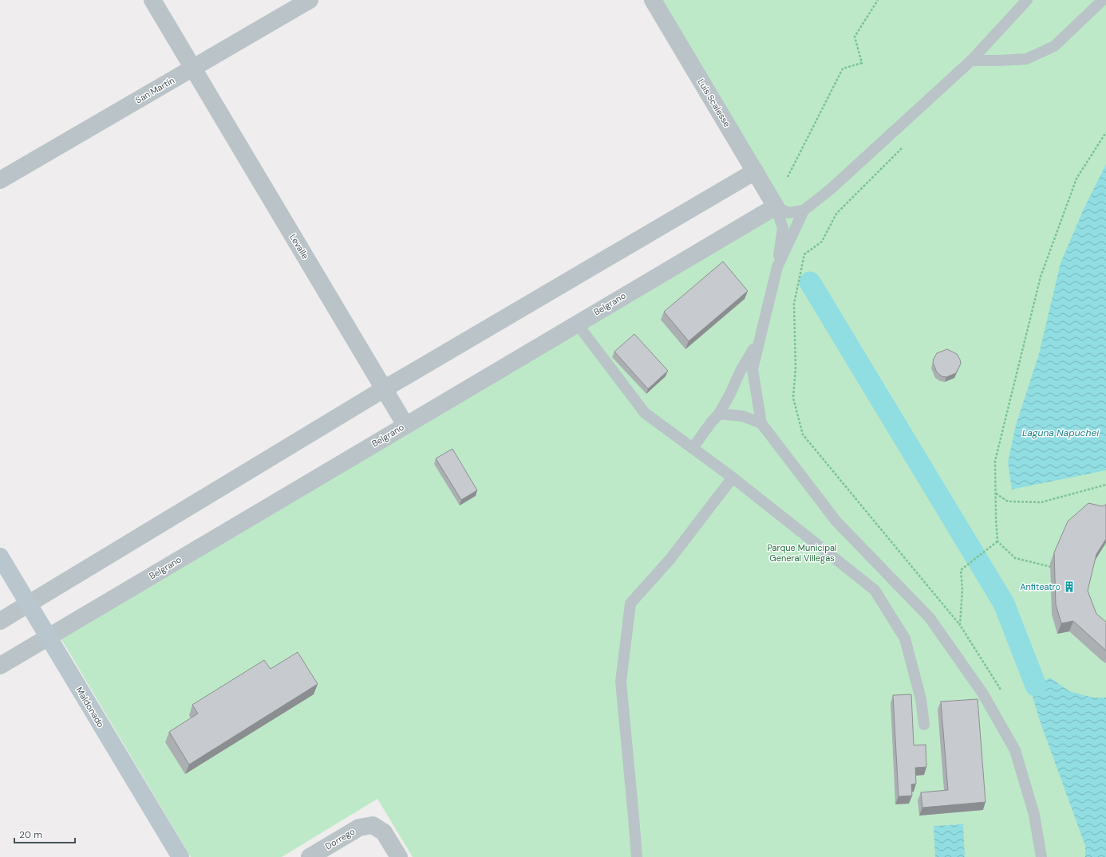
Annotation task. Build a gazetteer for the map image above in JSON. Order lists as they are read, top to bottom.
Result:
{
  "streets": {
    "street": [
      "San Martín",
      "Luis Scalesse",
      "Levalle",
      "Belgrano",
      "Maldonado",
      "Dorrego"
    ]
  },
  "crossings": [
    ["San Martín", "Levalle"],
    ["Luis Scalesse", "Belgrano"],
    ["Levalle", "Belgrano"],
    ["Belgrano", "Maldonado"]
  ],
  "water": ["Laguna Napuchei"],
  "parks": ["Parque Municipal General Villegas"],
  "places": {
    "building": ["Anfiteatro"]
  },
  "scale_bar": "20 m"
}
